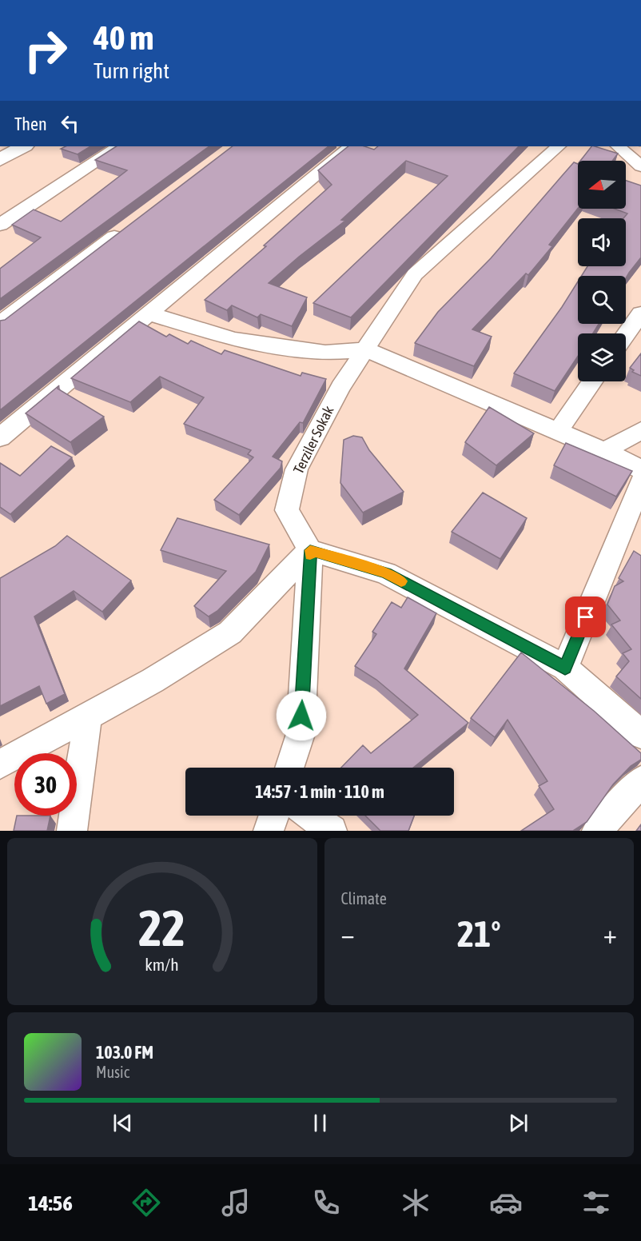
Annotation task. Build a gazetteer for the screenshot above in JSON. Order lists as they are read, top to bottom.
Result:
{
  "streets": {
    "street": ["Terziler Sokak"]
  },
  "north": "left",
  "page": {
    "turn": ["40 m", "Turn right"],
    "then": "Then",
    "limit": "30",
    "trip": "14:57 · 1 min · 110 m",
    "tile": "Climate",
    "heat": ["−", "21°", "+"],
    "song": ["103.0 FM", "Music"],
    "tabs": "14:56",
    "gauge": ["22", "km/h"]
  }
}
